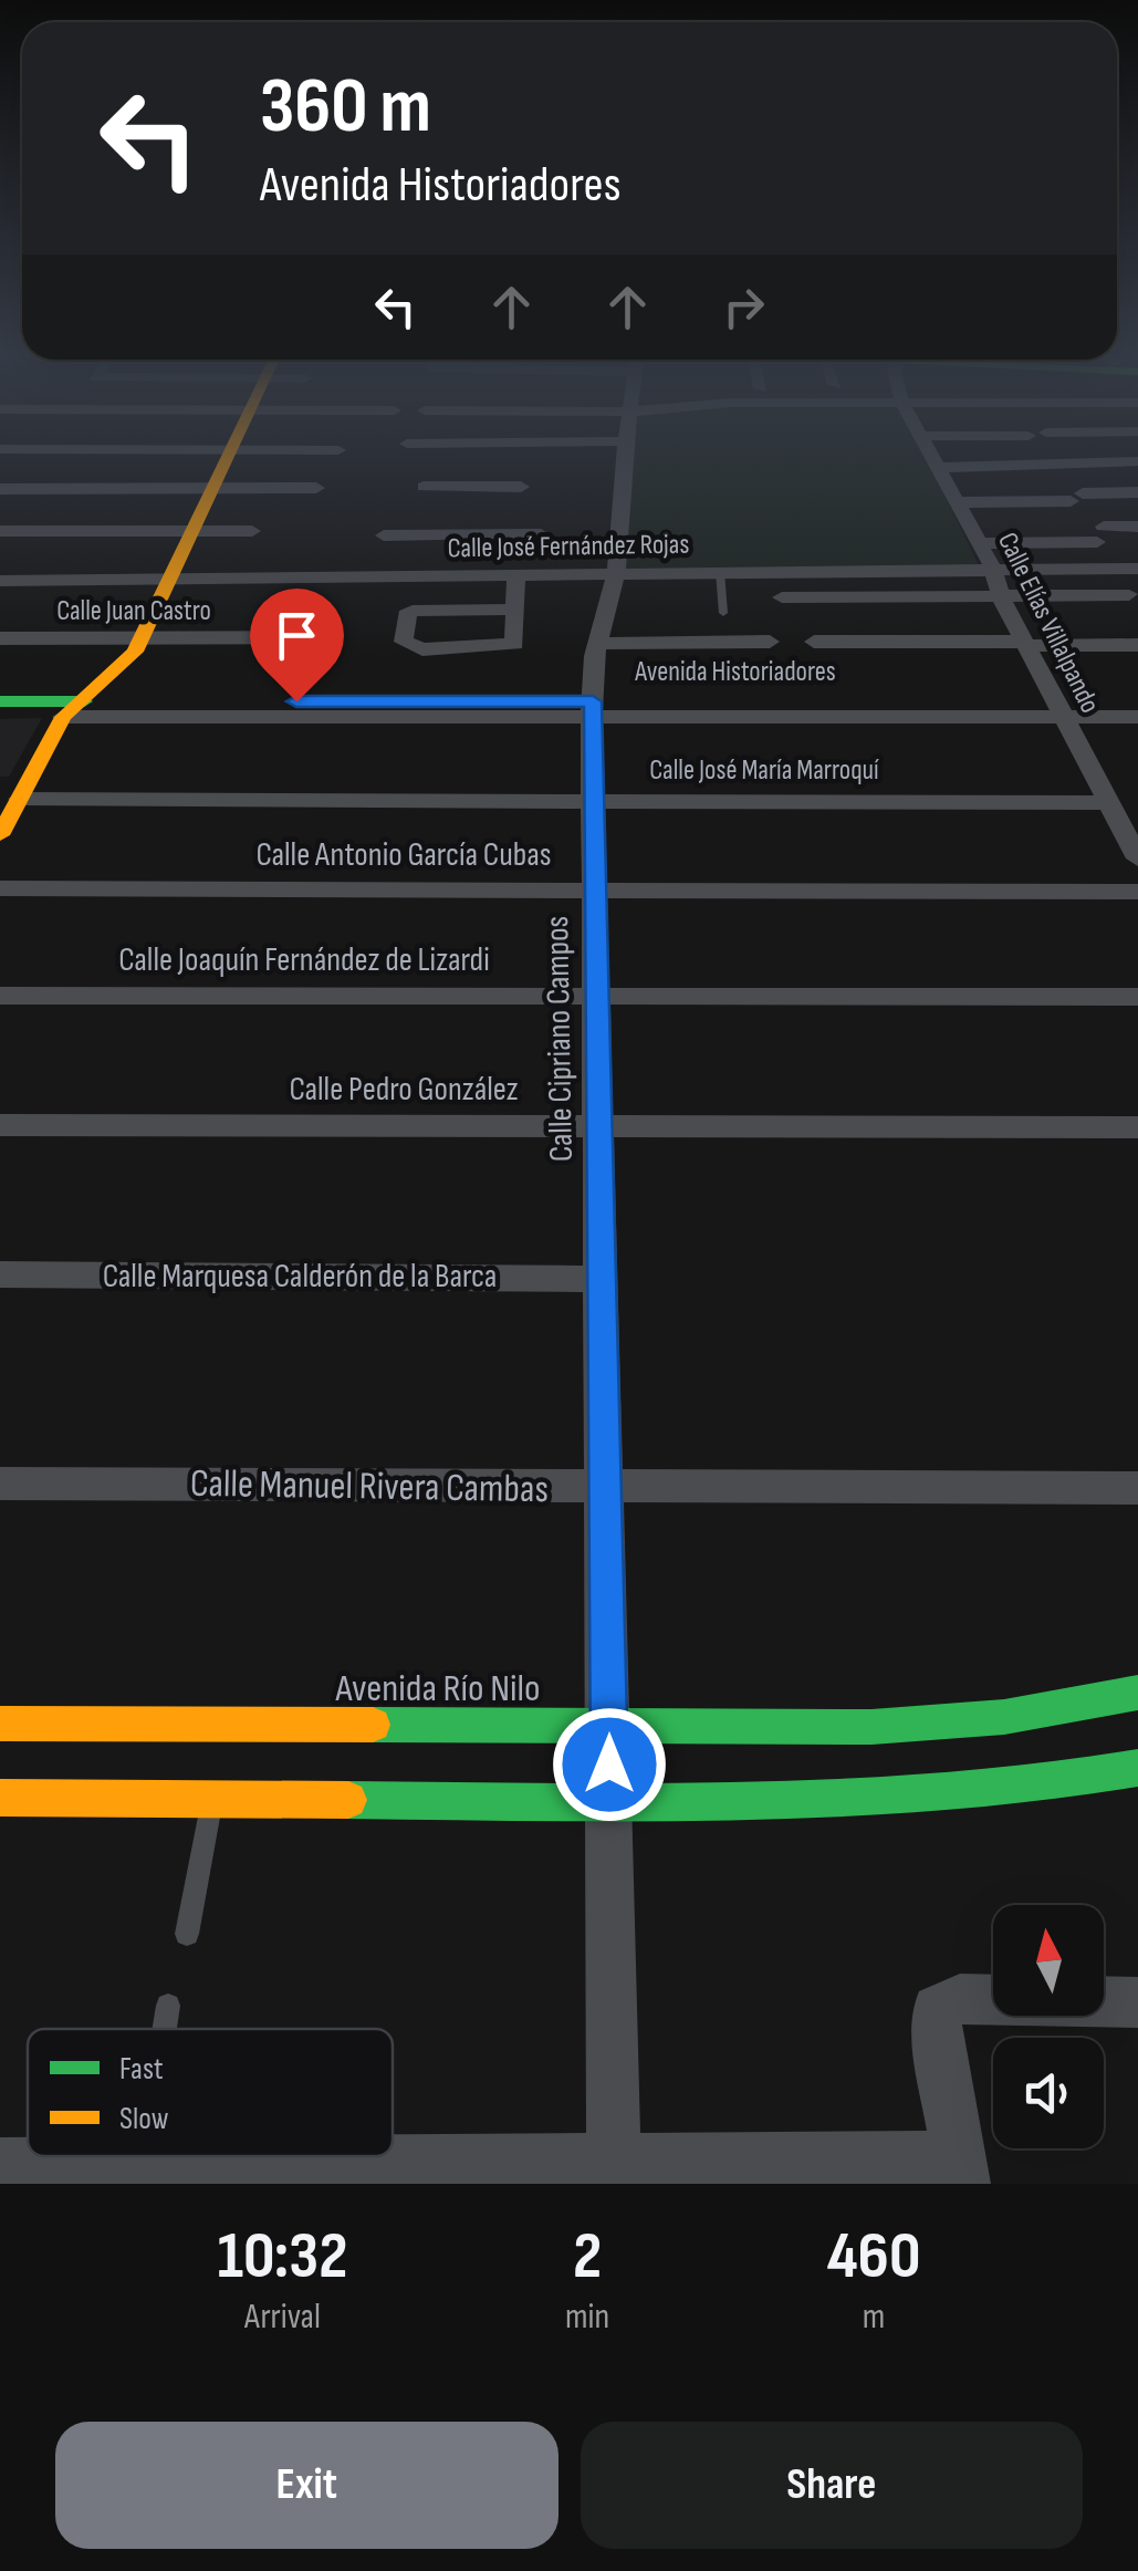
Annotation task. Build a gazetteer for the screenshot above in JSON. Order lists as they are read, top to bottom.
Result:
{
  "streets": {
    "street": [
      "Calle José Fernández Rojas",
      "Calle Juan Castro",
      "Calle Elías Villalpando",
      "Avenida Historiadores",
      "Calle José María Marroquí",
      "Calle Antonio García Cubas",
      "Calle Joaquín Fernández de Lizardi",
      "Calle Cipriano Campos",
      "Calle Pedro González",
      "Calle Marquesa Calderón de la Barca",
      "Calle Manuel Rivera Cambas",
      "Avenida Río Nilo"
    ]
  },
  "crossings": [
    ["Calle José Fernández Rojas", "Calle Elías Villalpando"],
    ["Calle José Fernández Rojas", "Calle Cipriano Campos"],
    ["Calle Elías Villalpando", "Avenida Historiadores"],
    ["Calle Elías Villalpando", "Calle José María Marroquí"],
    ["Avenida Historiadores", "Calle Cipriano Campos"],
    ["Calle José María Marroquí", "Calle Cipriano Campos"],
    ["Calle Antonio García Cubas", "Calle Cipriano Campos"],
    ["Calle Joaquín Fernández de Lizardi", "Calle Cipriano Campos"],
    ["Calle Cipriano Campos", "Calle Pedro González"],
    ["Calle Cipriano Campos", "Calle Marquesa Calderón de la Barca"],
    ["Calle Cipriano Campos", "Calle Manuel Rivera Cambas"],
    ["Calle Cipriano Campos", "Avenida Río Nilo"]
  ],
  "legend": ["Fast", "Slow"],
  "north": "top",
  "page": {
    "turn": ["360 m", "Avenida Historiadores"],
    "eta": [
      "10:32",
      "Arrival",
      "2",
      "min",
      "460",
      "m"
    ],
    "buttons": ["Exit", "Share"]
  }
}
